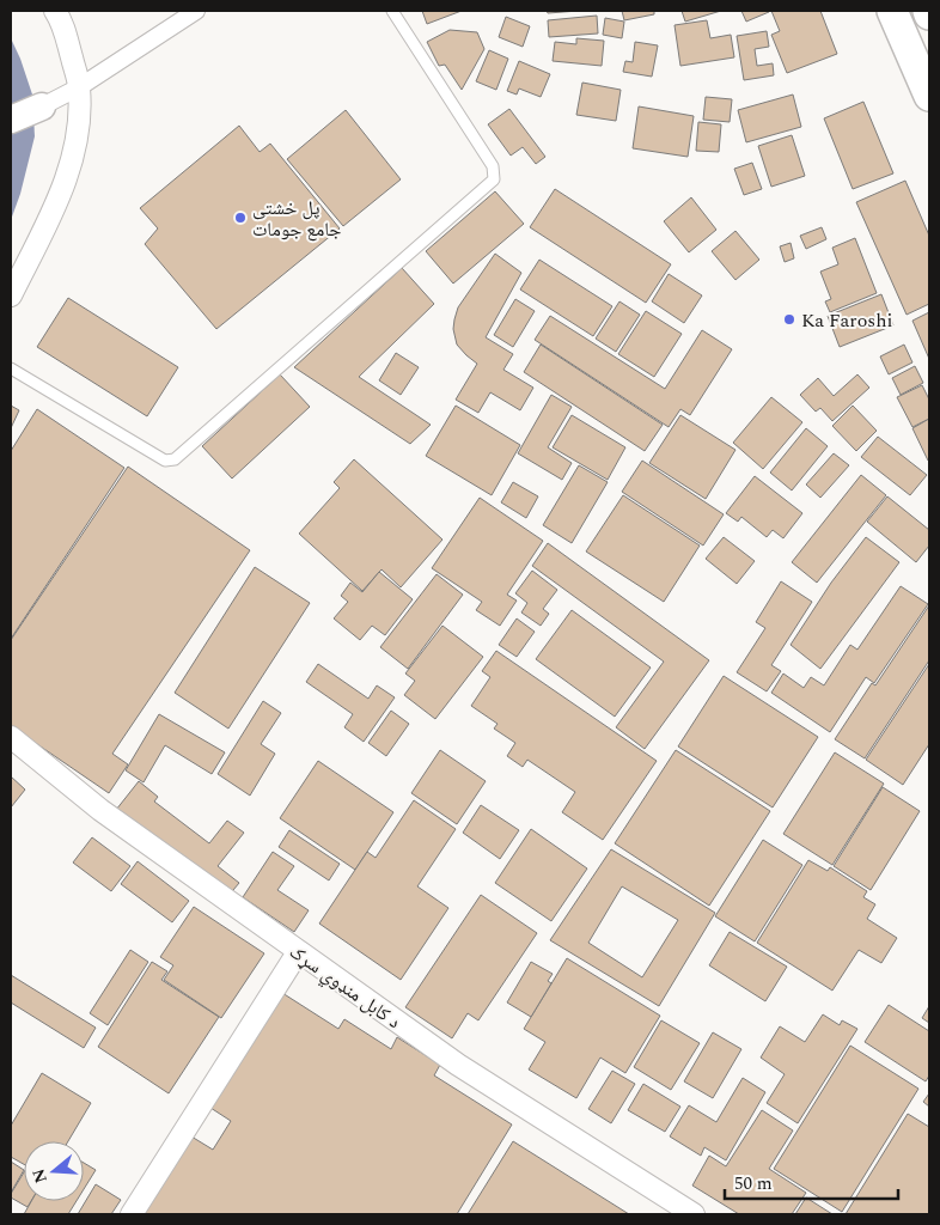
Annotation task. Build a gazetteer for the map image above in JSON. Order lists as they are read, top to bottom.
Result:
{
  "streets": {
    "street": ["د کابل منډوي سړک"]
  },
  "places": ["پل خشتی جامع جومات", "Ka Faroshi"],
  "scale_bar": "50 m",
  "north": "left"
}
